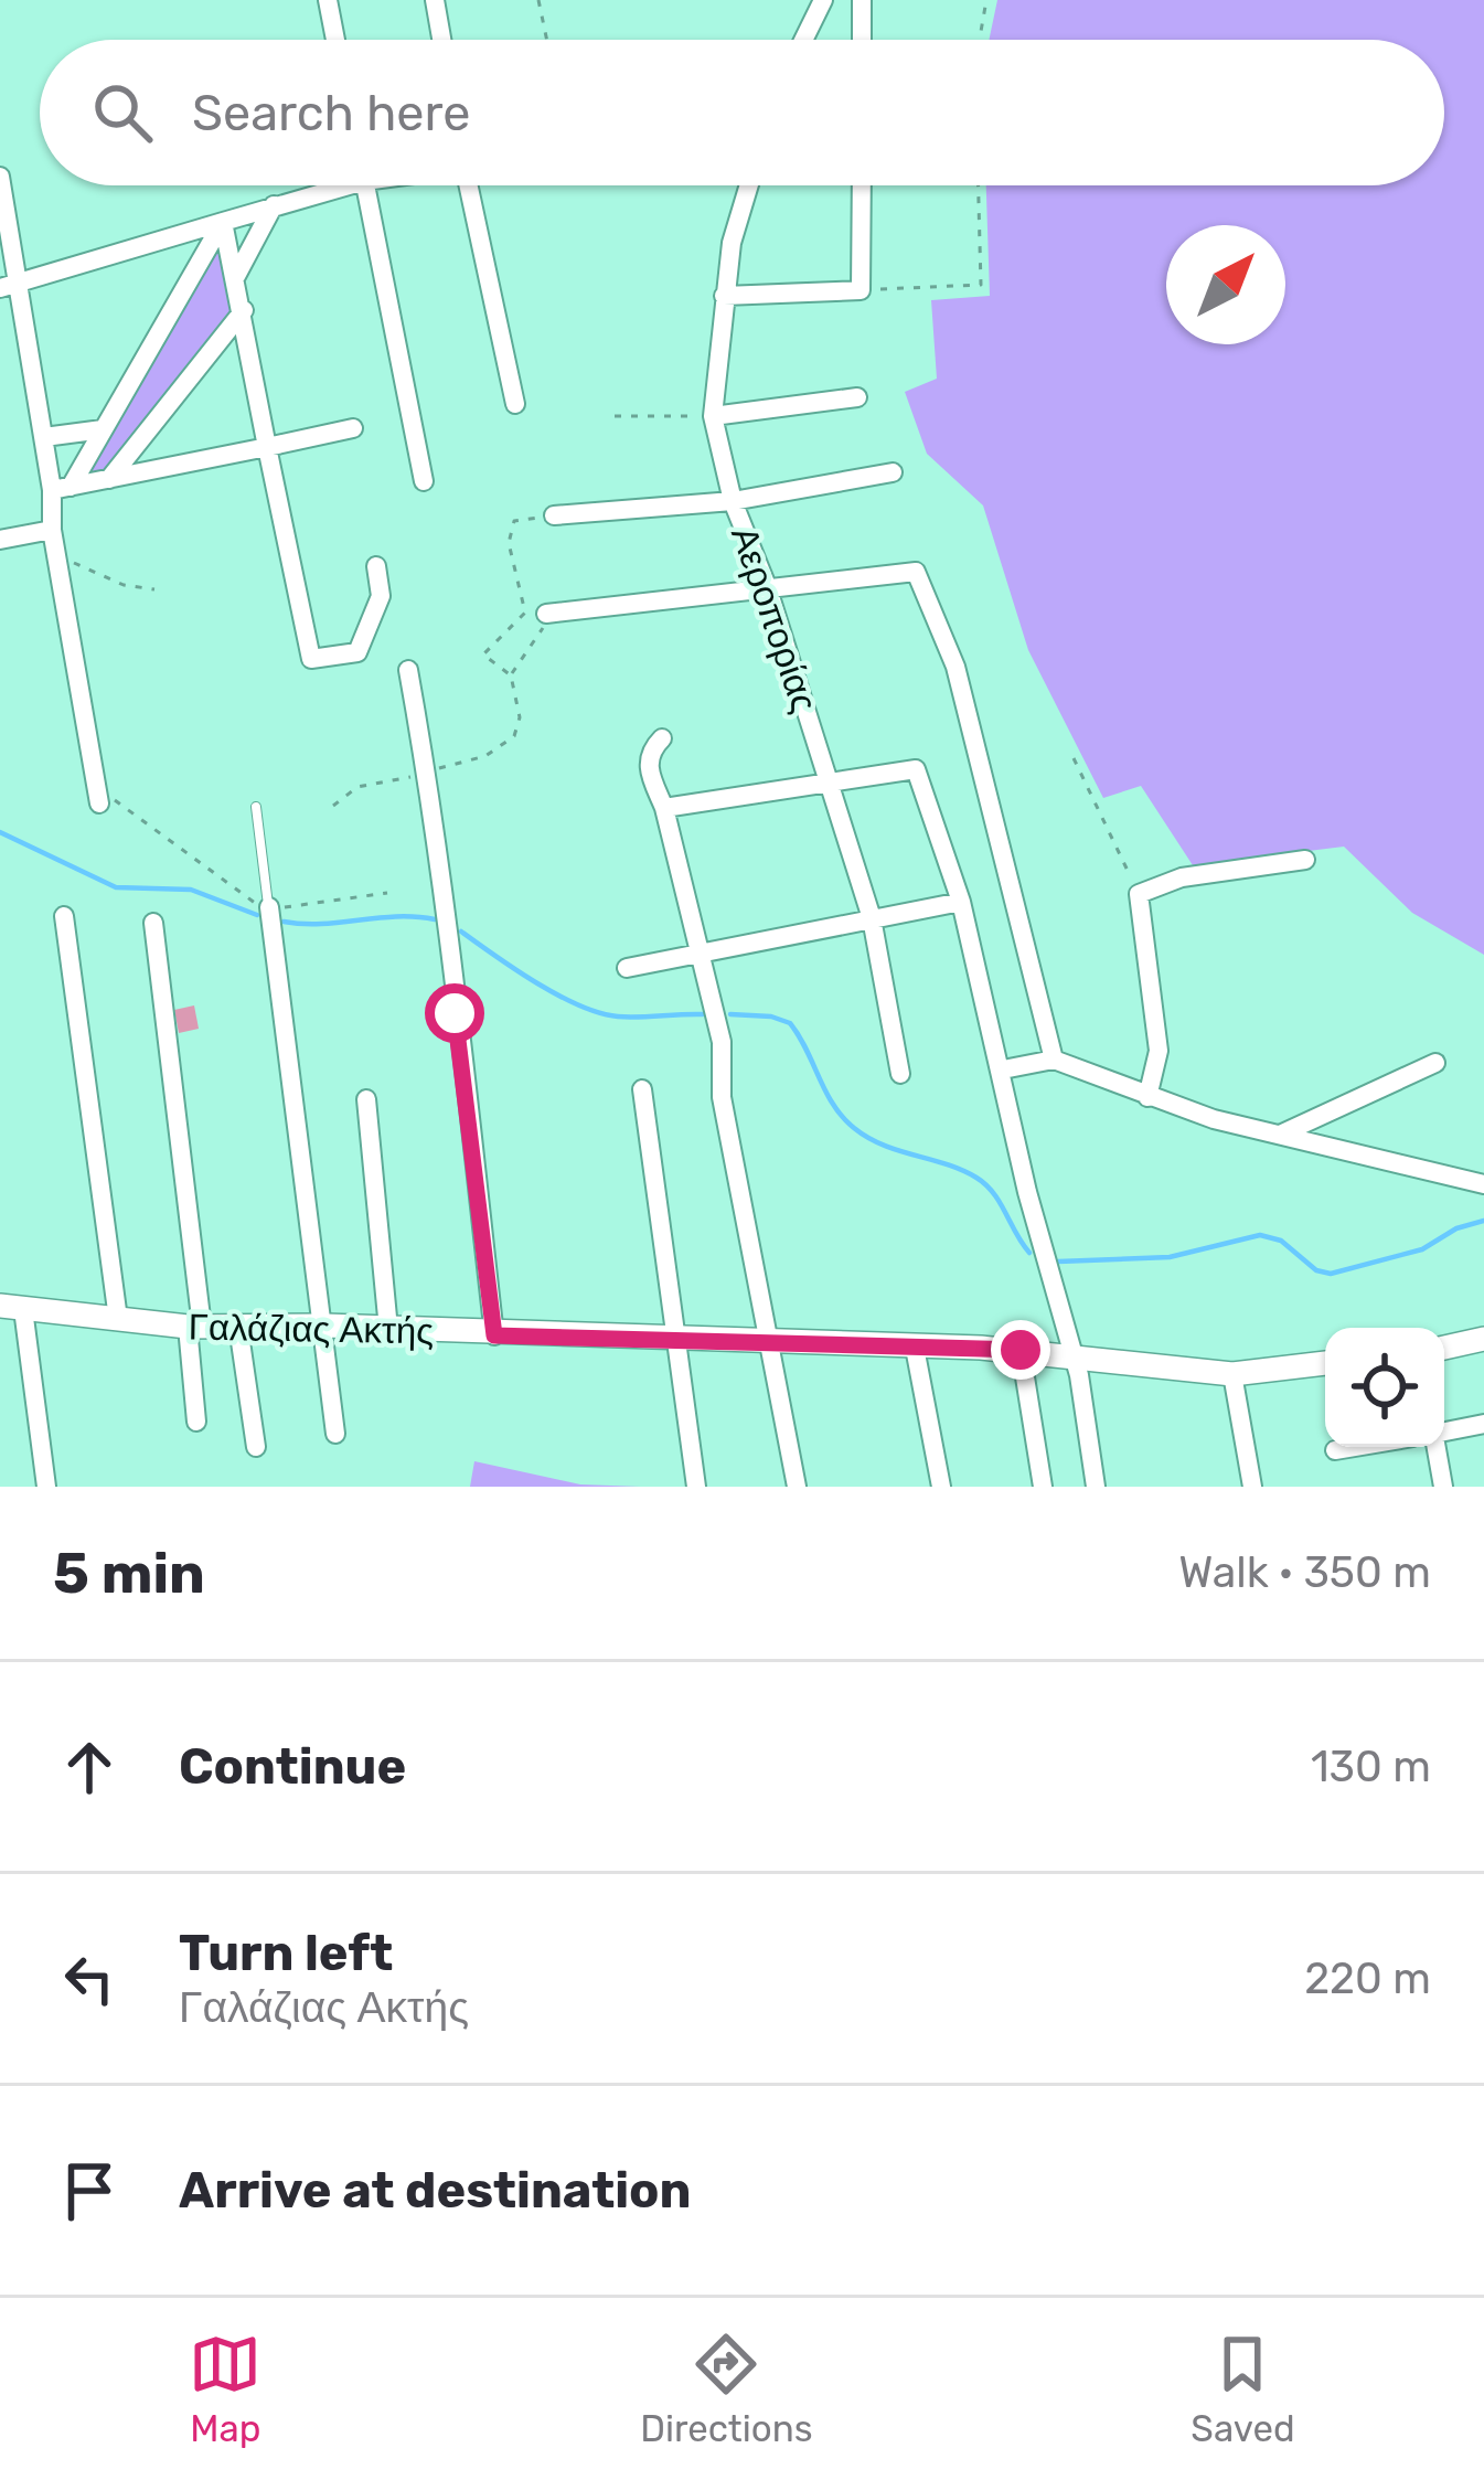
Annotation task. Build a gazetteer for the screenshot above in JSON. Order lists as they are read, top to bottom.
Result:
{
  "streets": {
    "street": ["Αεροπορίας", "Γαλάζιας Ακτής"]
  },
  "north": "top right",
  "page": {
    "search": "Search here",
    "heading": ["5 min", "Walk · 350 m"],
    "list": [
      ["Continue", "130 m"],
      ["Turn left", "Γαλάζιας Ακτής", "220 m"],
      "Arrive at destination"
    ],
    "nav": ["Map", "Directions", "Saved"]
  }
}
